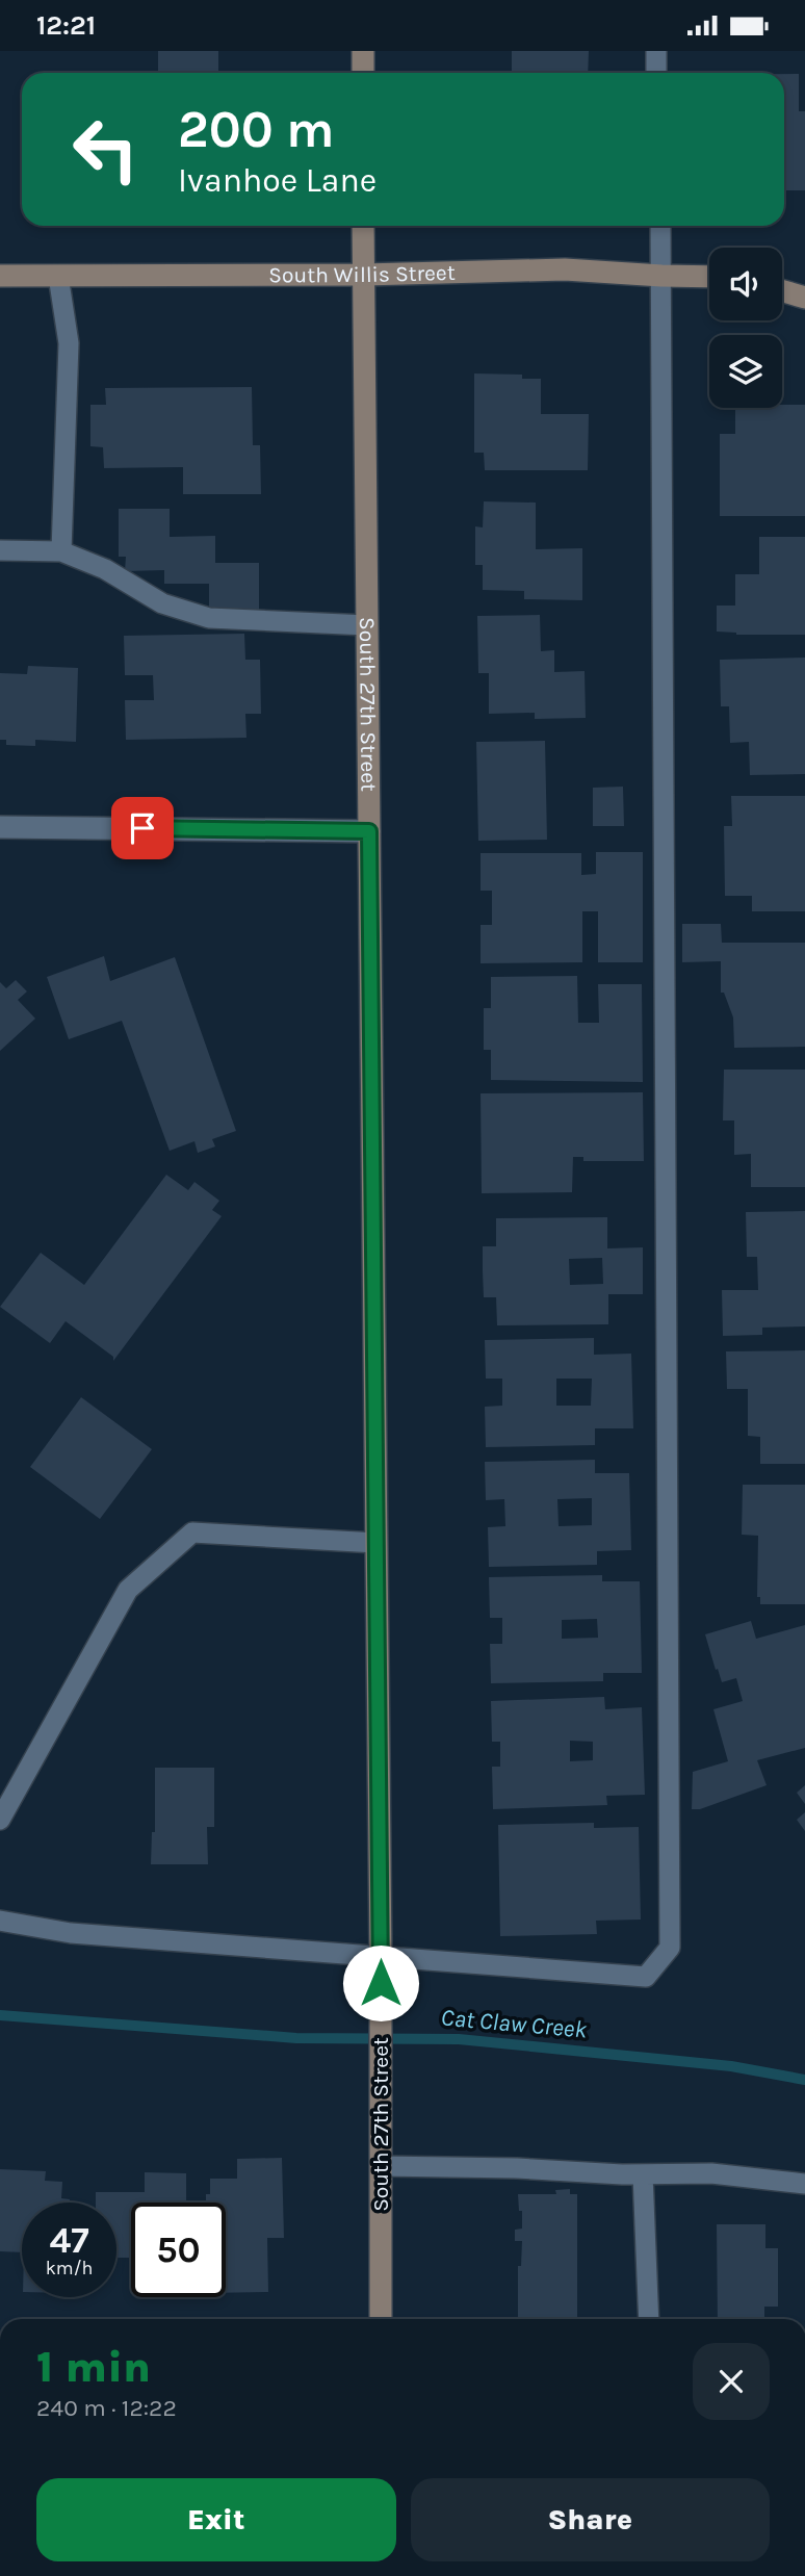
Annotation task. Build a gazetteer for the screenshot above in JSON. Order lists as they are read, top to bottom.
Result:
{
  "streets": {
    "main road": ["South Willis Street", "South 27th Street"]
  },
  "crossings": [
    ["South Willis Street", "South 27th Street"]
  ],
  "water": ["Cat Claw Creek"],
  "page": {
    "status": "12:21",
    "turn": ["200 m", "Ivanhoe Lane"],
    "speed": "47 km/h",
    "limit": "50",
    "heading": ["1 min", "240 m · 12:22"],
    "buttons": ["Exit", "Share"]
  }
}
